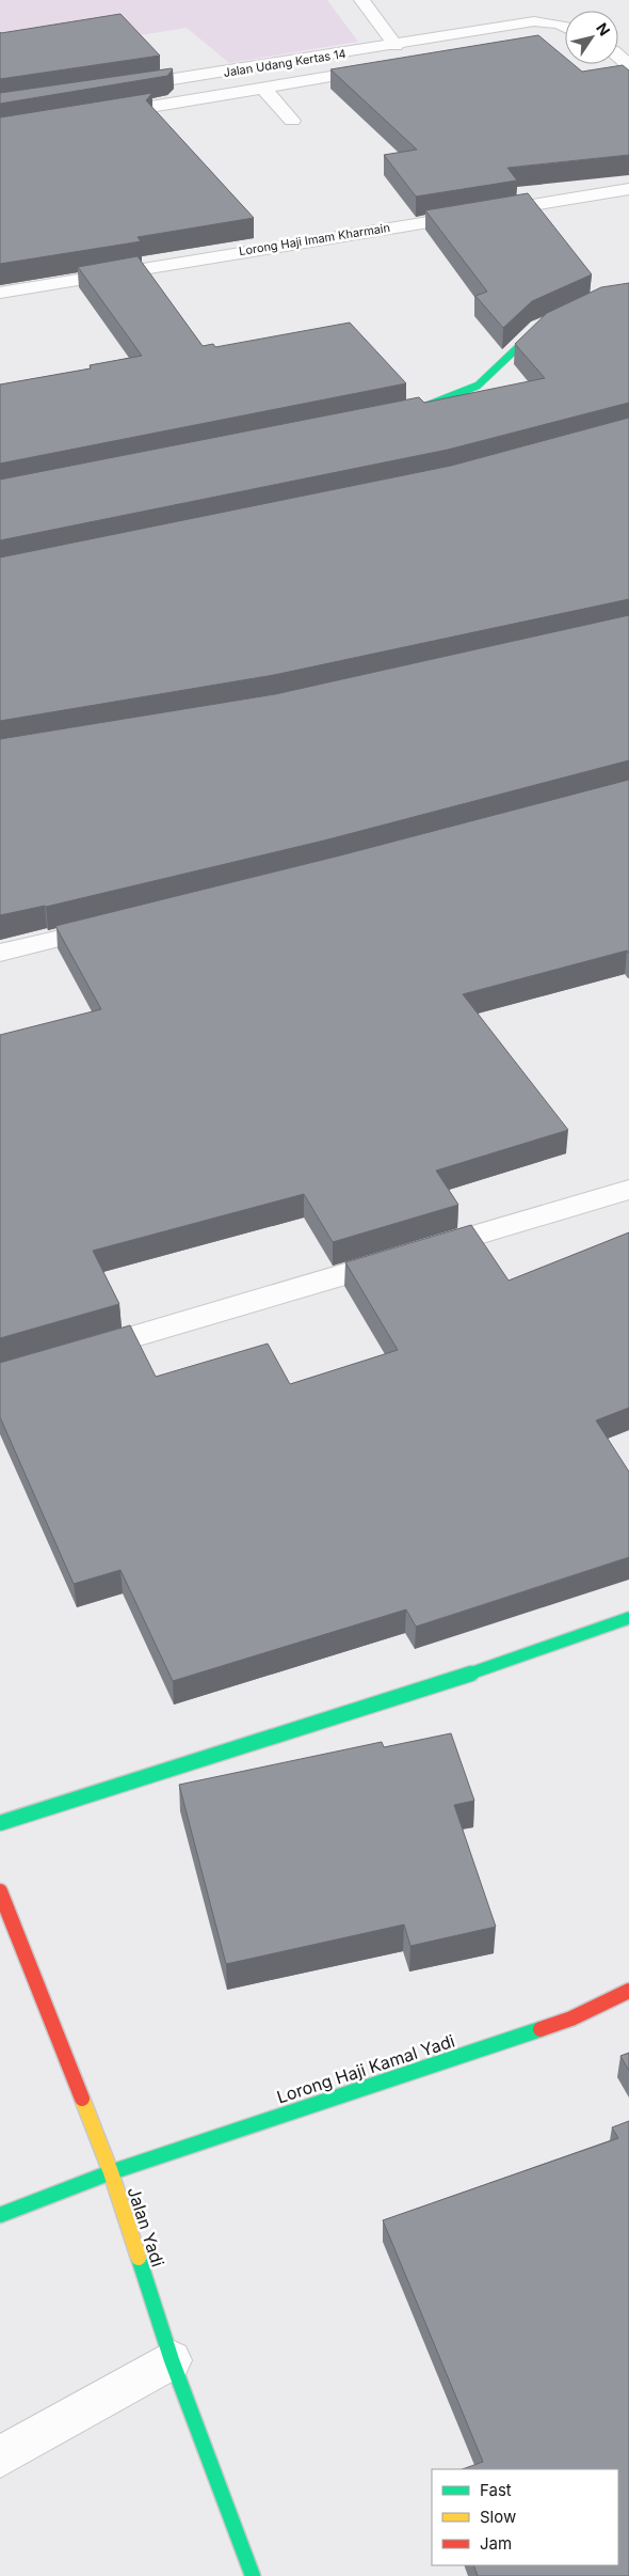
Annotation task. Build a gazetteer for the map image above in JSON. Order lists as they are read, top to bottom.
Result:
{
  "streets": {
    "street": [
      "Jalan Udang Kertas 14",
      "Lorong Haji Imam Kharmain",
      "Lorong Haji Kamal Yadi",
      "Jalan Yadi"
    ]
  },
  "crossings": [
    ["Lorong Haji Kamal Yadi", "Jalan Yadi"]
  ],
  "legend": ["Fast", "Slow", "Jam"],
  "north": "top right"
}
